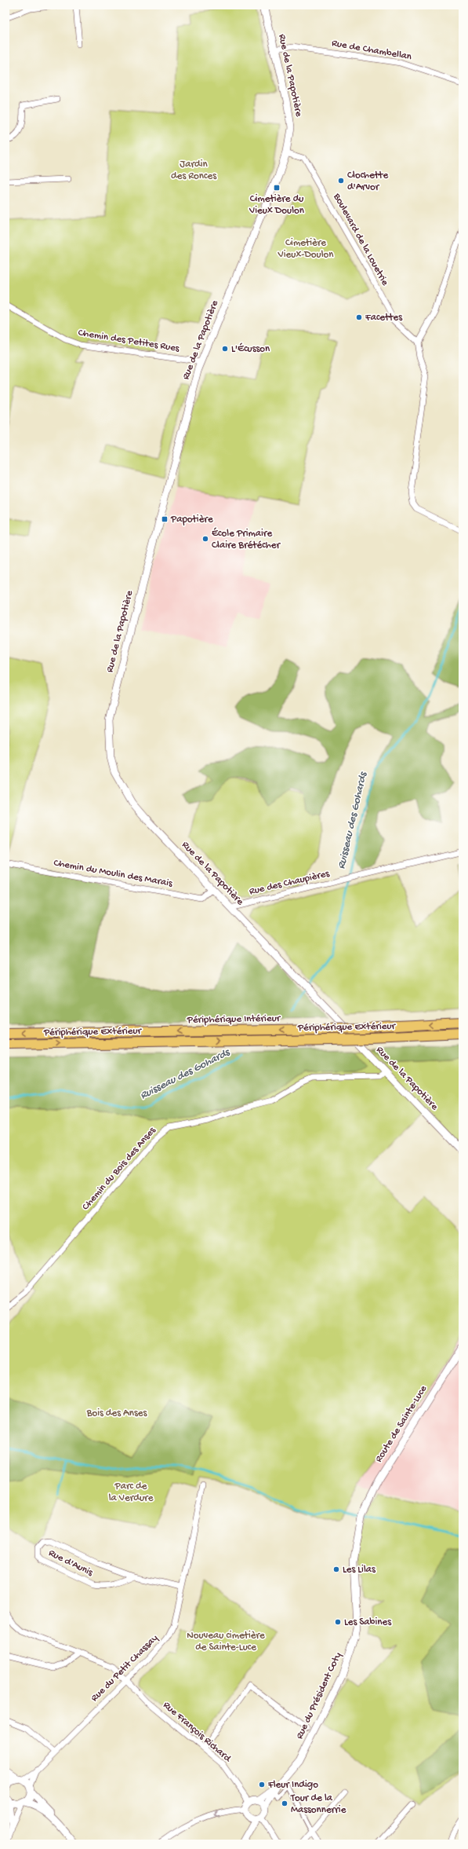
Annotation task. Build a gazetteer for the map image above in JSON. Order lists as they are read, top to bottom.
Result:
{
  "streets": {
    "highway": ["Périphérique Intérieur", "Périphérique Extérieur"],
    "street": [
      "Rue de Chambellan",
      "Rue de la Papotière",
      "Boulevard de la Louetrie",
      "Chemin des Petites Rues",
      "Chemin du Moulin des Marais",
      "Rue des Chaupières",
      "Chemin du Bois des Anses",
      "Route de Sainte-Luce",
      "Rue d'Aunis",
      "Rue du Petit Chassay",
      "Rue du Président Coty",
      "Rue François Richard"
    ]
  },
  "crossings": [
    ["Rue de Chambellan", "Rue de la Papotière"],
    ["Rue de la Papotière", "Boulevard de la Louetrie"],
    ["Rue de la Papotière", "Chemin des Petites Rues"],
    ["Rue de la Papotière", "Chemin du Moulin des Marais"],
    ["Rue de la Papotière", "Rue des Chaupières"],
    ["Rue de la Papotière", "Chemin du Bois des Anses"],
    ["Route de Sainte-Luce", "Rue du Président Coty"],
    ["Rue d'Aunis", "Rue du Petit Chassay"],
    ["Rue du Petit Chassay", "Rue François Richard"],
    ["Rue du Président Coty", "Rue François Richard"]
  ],
  "one_way": ["Périphérique Intérieur", "Périphérique Extérieur"],
  "water": ["Ruisseau des Gohards"],
  "parks": [
    "Jardin des Ronces",
    "Cimetière Vieux-Doulon",
    "Bois des Anses",
    "Parc de la Verdure",
    "Nouveau cimetière de Sainte-Luce"
  ],
  "places": {
    "other": [
      "Clochette d'Arvor",
      "Facettes",
      "L'Écusson",
      "École Primaire Claire Brétécher",
      "Les Lilas",
      "Les Sabines",
      "Fleur Indigo",
      "Tour de la Massonnerrie"
    ],
    "transit": ["Cimetière du Vieux Doulon", "Papotière"]
  }
}
